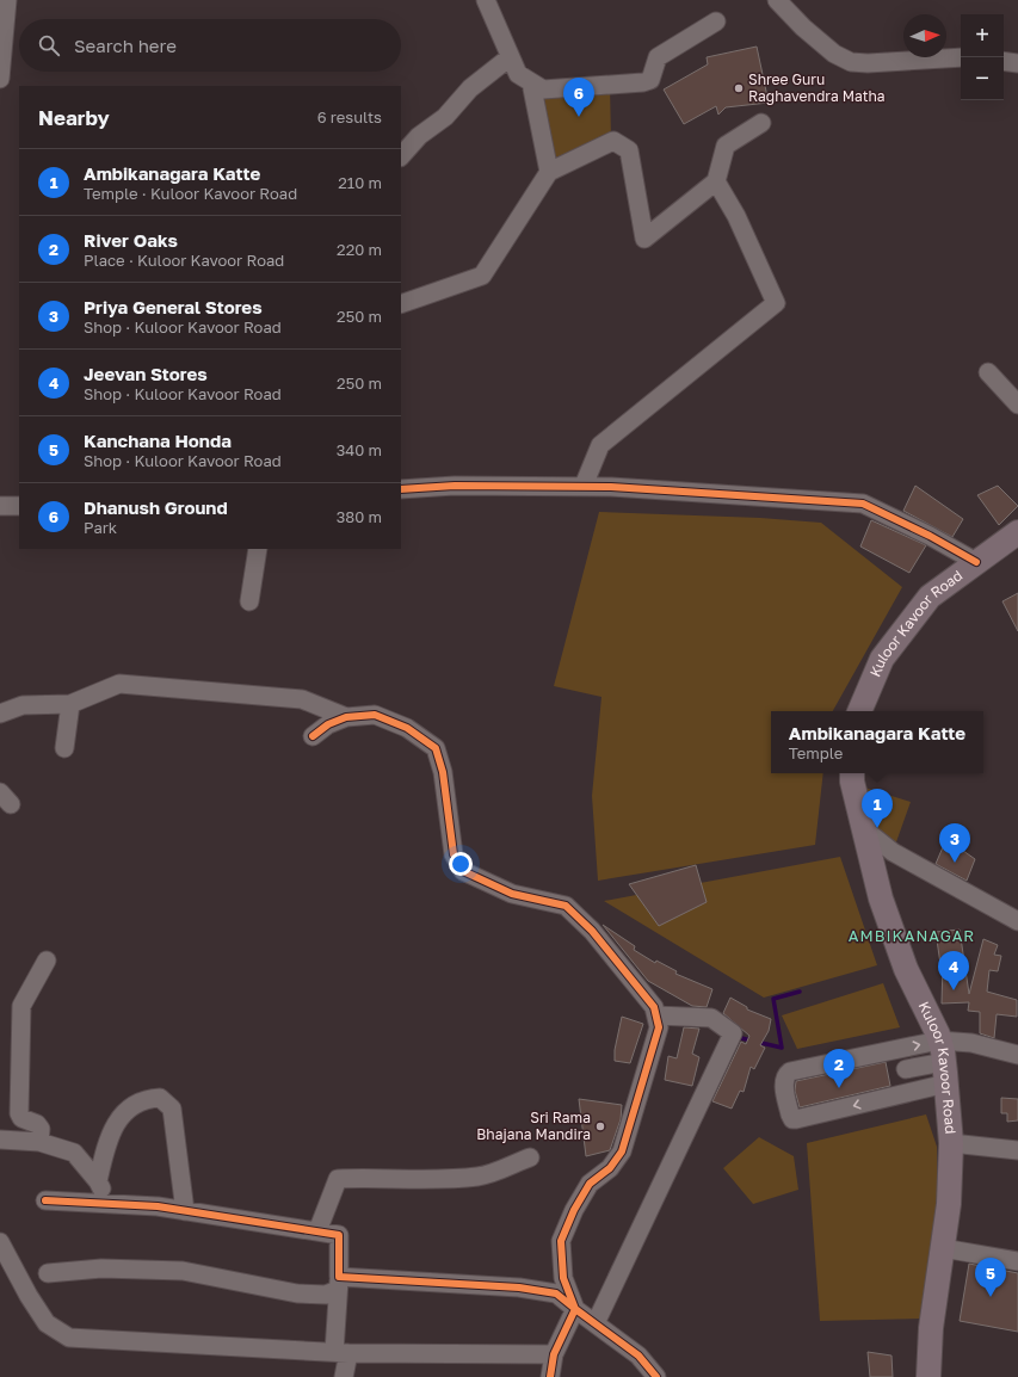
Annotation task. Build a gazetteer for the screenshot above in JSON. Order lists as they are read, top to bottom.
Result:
{
  "streets": {
    "main road": ["Kuloor Kavoor Road"]
  },
  "districts": ["AMBIKANAGAR"],
  "places": ["Shree Guru Raghavendra Matha", "Sri Rama Bhajana Mandira"],
  "north": "right",
  "page": {
    "map_buttons": ["+", "−"],
    "search": "Search here",
    "pins": [
      "6",
      "1",
      "3",
      "4",
      "2",
      "5"
    ],
    "heading": ["Nearby", "6 results"],
    "list": [
      {
        "mark": "1",
        "name": "Ambikanagara Katte",
        "note": "Temple · Kuloor Kavoor Road",
        "value": "210 m"
      },
      {
        "mark": "2",
        "name": "River Oaks",
        "note": "Place · Kuloor Kavoor Road",
        "value": "220 m"
      },
      {
        "mark": "3",
        "name": "Priya General Stores",
        "note": "Shop · Kuloor Kavoor Road",
        "value": "250 m"
      },
      {
        "mark": "4",
        "name": "Jeevan Stores",
        "note": "Shop · Kuloor Kavoor Road",
        "value": "250 m"
      },
      {
        "mark": "5",
        "name": "Kanchana Honda",
        "note": "Shop · Kuloor Kavoor Road",
        "value": "340 m"
      },
      {
        "mark": "6",
        "name": "Dhanush Ground",
        "note": "Park",
        "value": "380 m"
      }
    ],
    "popup": ["Ambikanagara Katte", "Temple"]
  }
}
